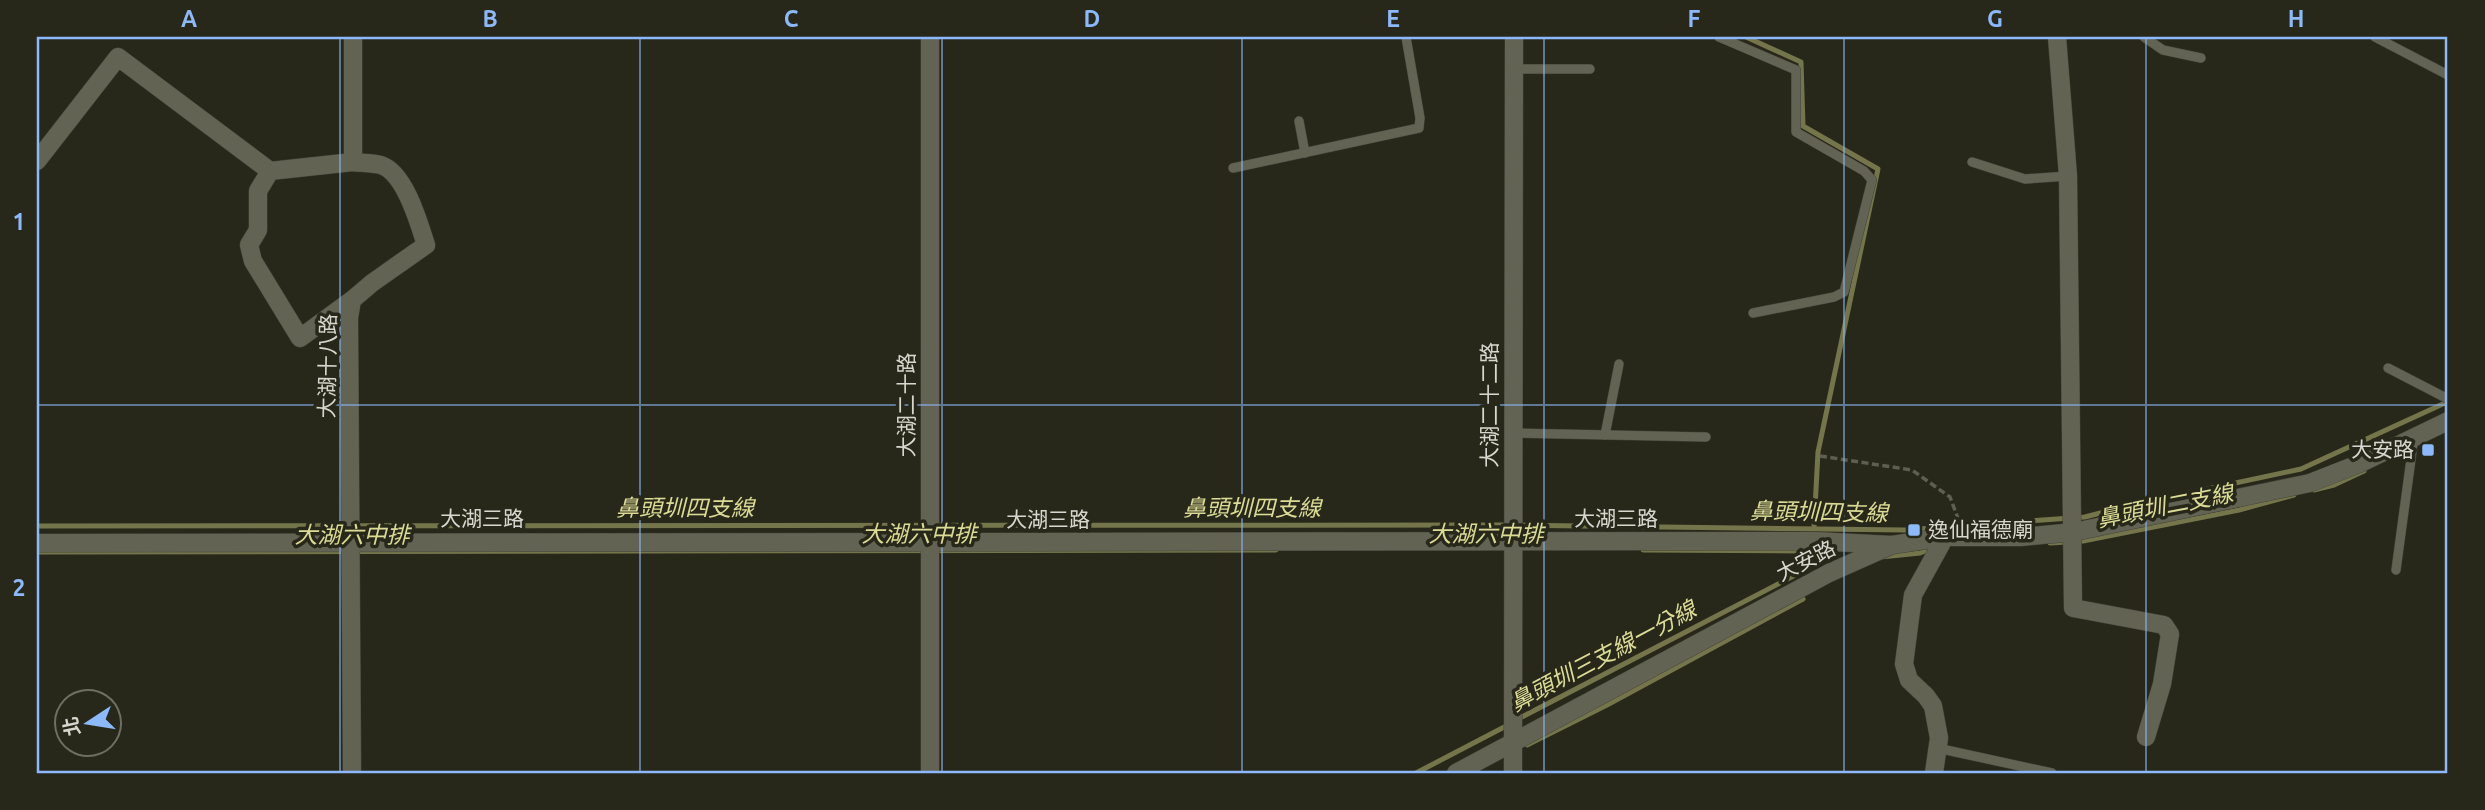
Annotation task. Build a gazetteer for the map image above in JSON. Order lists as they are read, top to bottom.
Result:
{
  "streets": {
    "street": [
      "大湖十八路",
      "大湖二十路",
      "大湖二十二路",
      "大湖三路",
      "大安路"
    ]
  },
  "crossings": [
    ["大湖十八路", "大湖三路"],
    ["大湖二十路", "大湖三路"],
    ["大湖二十二路", "大湖三路"],
    ["大湖二十二路", "大安路"],
    ["大湖三路", "大安路"]
  ],
  "water": [
    "鼻頭圳二支線",
    "鼻頭圳四支線",
    "大湖六中排",
    "鼻頭圳三支線一分線"
  ],
  "places": {
    "transit": ["大安路", "逸仙福德廟"]
  },
  "north": "left",
  "grid": {
    "columns": [
      "A",
      "B",
      "C",
      "D",
      "E",
      "F",
      "G",
      "H"
    ],
    "rows": ["1", "2"]
  }
}
